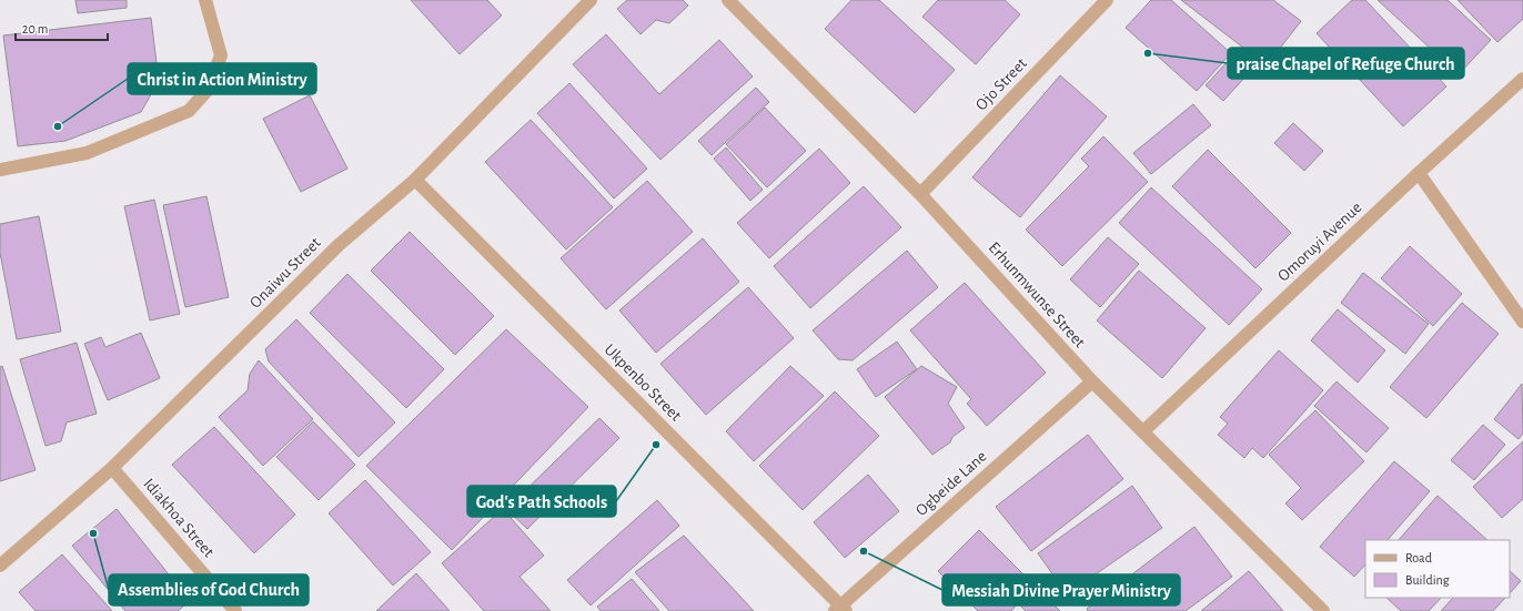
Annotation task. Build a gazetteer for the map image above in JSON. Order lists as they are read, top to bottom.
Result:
{
  "streets": {
    "street": [
      "Ojo Street",
      "Omoruyi Avenue",
      "Onaiwu Street",
      "Erhunmwunse Street",
      "Ukpenbo Street",
      "Ogbeide Lane",
      "Idiakhoa Street"
    ]
  },
  "crossings": [
    ["Ojo Street", "Erhunmwunse Street"],
    ["Omoruyi Avenue", "Erhunmwunse Street"],
    ["Onaiwu Street", "Ukpenbo Street"],
    ["Onaiwu Street", "Idiakhoa Street"],
    ["Erhunmwunse Street", "Ogbeide Lane"],
    ["Ukpenbo Street", "Ogbeide Lane"]
  ],
  "places": [
    "praise Chapel of Refuge Church",
    "Christ in Action Ministry",
    "God's Path Schools",
    "Assemblies of God Church",
    "Messiah Divine Prayer Ministry"
  ],
  "legend": ["Road", "Building"],
  "scale_bar": "20 m"
}
